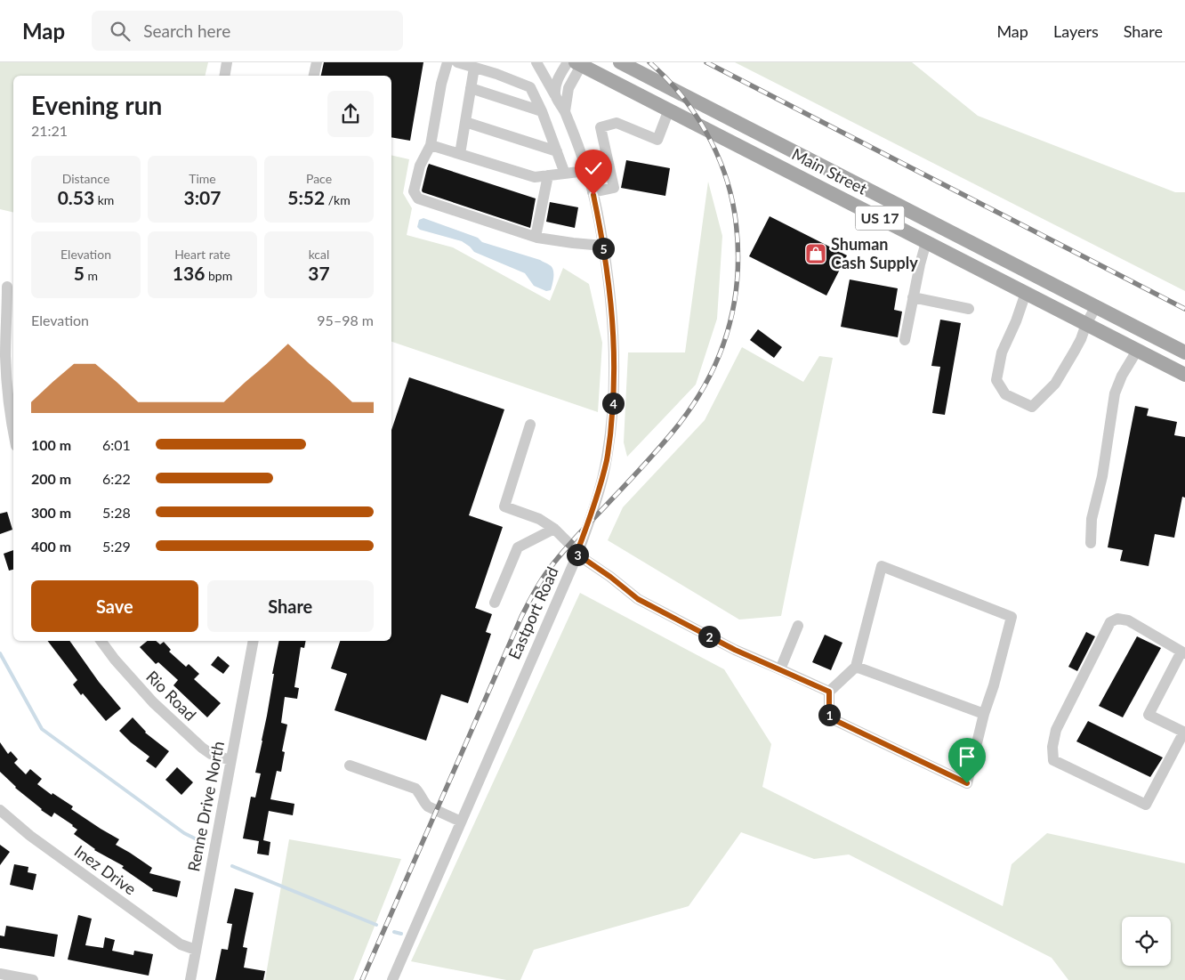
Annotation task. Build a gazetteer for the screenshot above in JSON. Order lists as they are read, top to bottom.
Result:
{
  "streets": {
    "main road": ["Main Street", "US 17"],
    "street": [
      "Eastport Road",
      "Rio Road",
      "Renne Drive North",
      "Inez Drive"
    ]
  },
  "crossings": [
    ["Rio Road", "Renne Drive North"],
    ["Renne Drive North", "Inez Drive"]
  ],
  "places": {
    "shop": ["Shuman Cash Supply"]
  },
  "page": {
    "header": "Map",
    "search": "Search here",
    "nav": ["Map", "Layers", "Share"],
    "heading": ["Evening run", "21:21"],
    "stats": [
      ["Distance", "0.53 km"],
      ["Time", "3:07"],
      ["Pace", "5:52 /km"],
      ["Elevation", "5 m"],
      ["Heart rate", "136 bpm"],
      ["kcal", "37"]
    ],
    "pins": [
      "5",
      "4",
      "3",
      "2",
      "1"
    ],
    "chart": ["Elevation", "95–98 m"],
    "list": [
      {
        "name": "100 m",
        "note": "6:01"
      },
      {
        "name": "200 m",
        "note": "6:22"
      },
      {
        "name": "300 m",
        "note": "5:28"
      },
      {
        "name": "400 m",
        "note": "5:29"
      }
    ],
    "buttons": ["Save", "Share"]
  }
}
